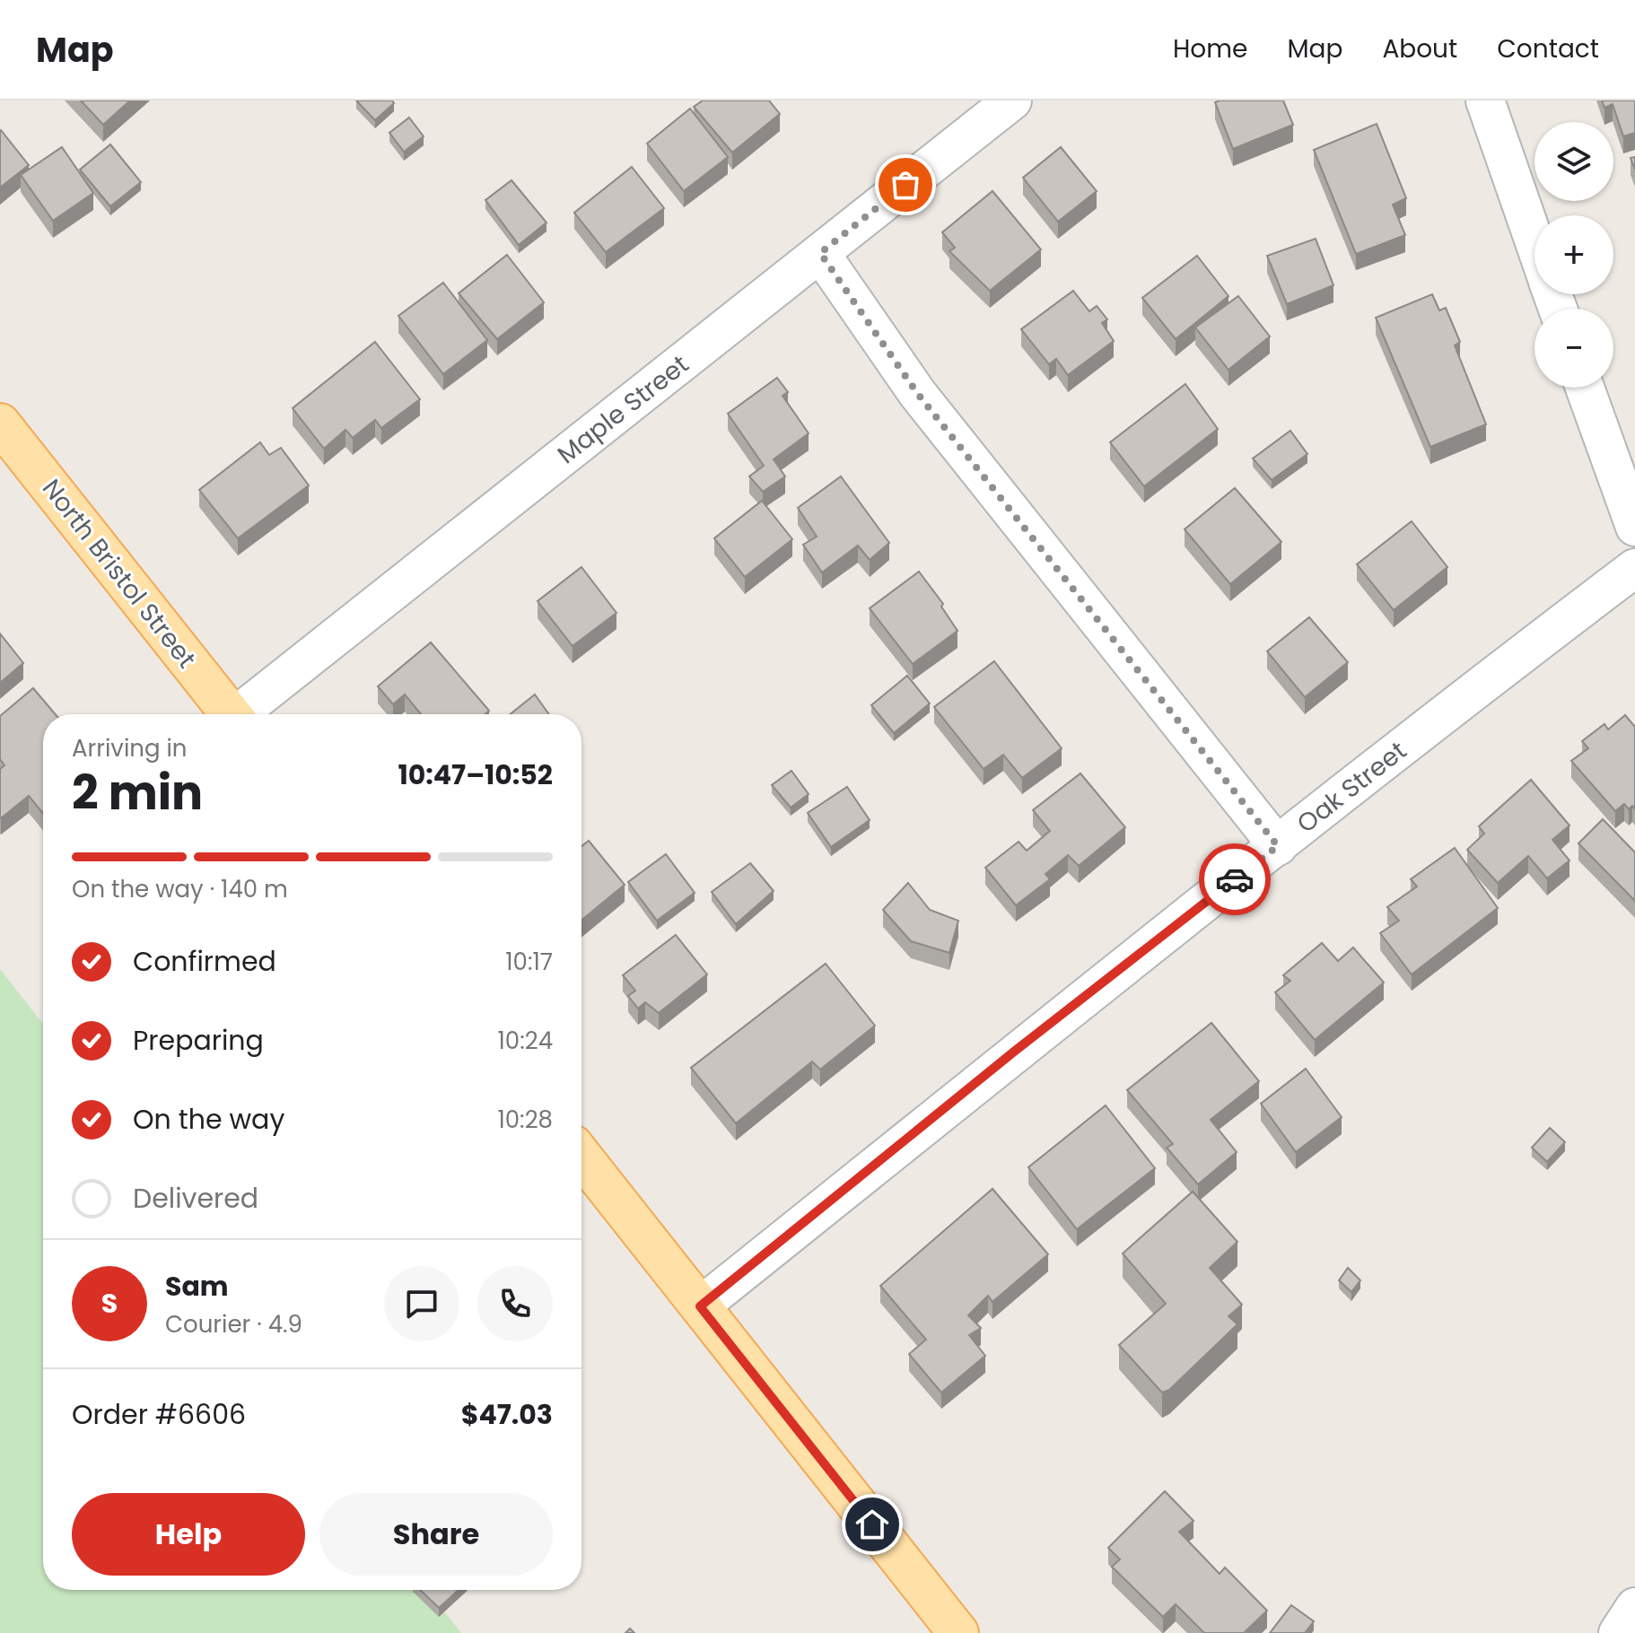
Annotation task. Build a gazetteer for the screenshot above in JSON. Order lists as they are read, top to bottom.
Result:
{
  "streets": {
    "main road": ["North Bristol Street"],
    "street": ["Maple Street", "Oak Street"]
  },
  "page": {
    "header": "Map",
    "nav": [
      "Home",
      "Map",
      "About",
      "Contact"
    ],
    "map_buttons": ["+", "−"],
    "heading": ["2 min", "Arriving in", "10:47–10:52"],
    "panel": [
      "Sam",
      "Courier · 4.9",
      "Order #6606",
      "$47.03"
    ],
    "bar": "On the way · 140 m",
    "list": [
      ["Confirmed", "10:17"],
      ["Preparing", "10:24"],
      ["On the way", "10:28"],
      "Delivered"
    ],
    "round": "S",
    "buttons": ["Help", "Share"]
  }
}
